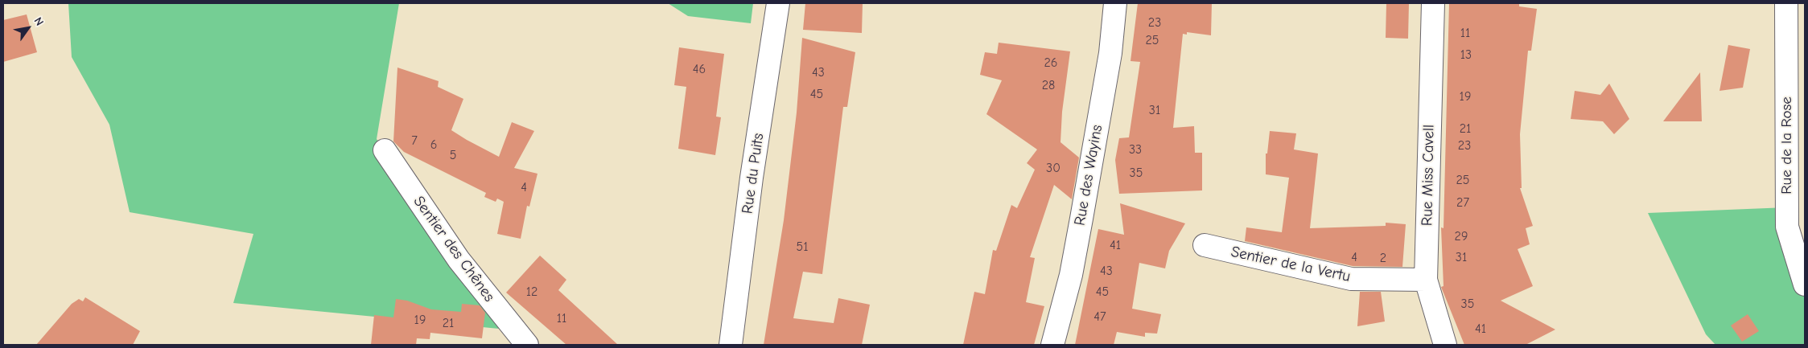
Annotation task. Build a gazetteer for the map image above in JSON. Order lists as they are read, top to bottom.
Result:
{
  "streets": {
    "street": [
      "Rue de la Rose",
      "Rue du Puits",
      "Rue des Wayins",
      "Rue Miss Cavell",
      "Sentier des Chênes",
      "Sentier de la Vertu"
    ]
  },
  "crossings": [
    ["Rue Miss Cavell", "Sentier de la Vertu"]
  ],
  "house_numbers": [
    "23",
    "11",
    "25",
    "13",
    "26",
    "46",
    "43",
    "28",
    "45",
    "19",
    "31",
    "21",
    "7",
    "6",
    "23",
    "33",
    "5",
    "30",
    "35",
    "25",
    "4",
    "27",
    "29",
    "41",
    "51",
    "4",
    "31",
    "2",
    "43",
    "12",
    "45",
    "35",
    "47",
    "11",
    "19",
    "21",
    "41"
  ],
  "north": "top right"
}
